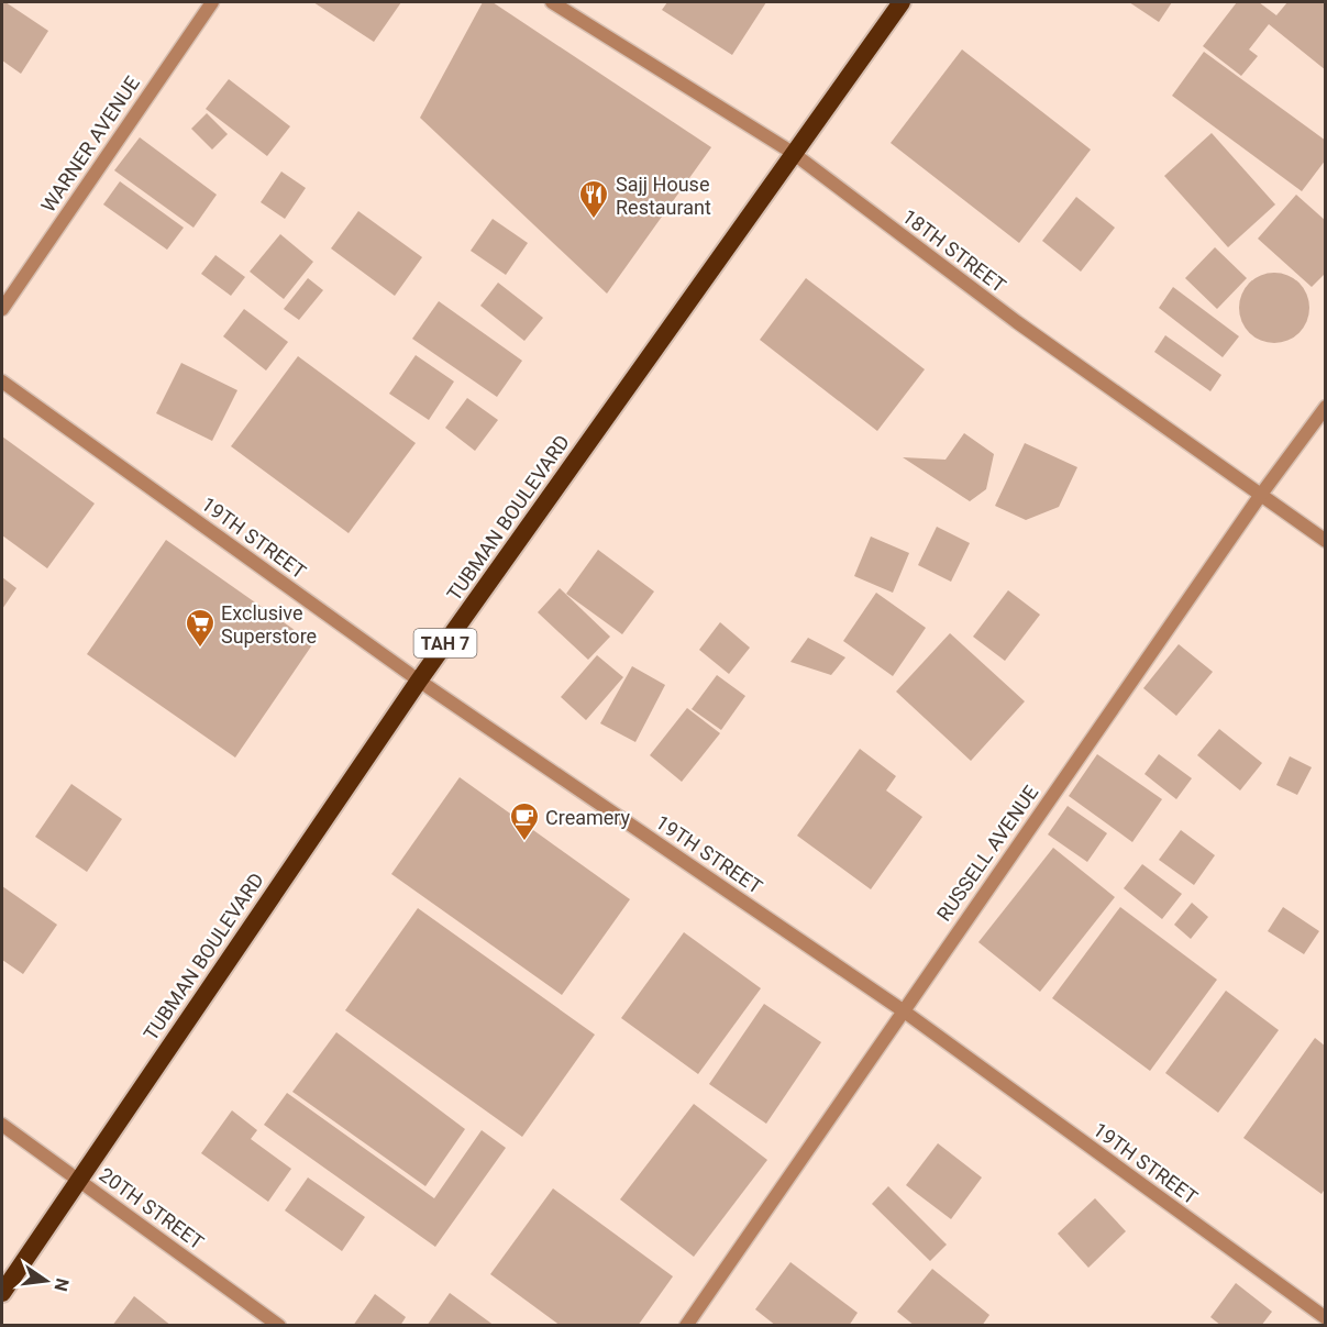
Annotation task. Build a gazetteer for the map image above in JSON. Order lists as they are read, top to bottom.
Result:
{
  "streets": {
    "highway": ["TUBMAN BOULEVARD", "TAH 7"],
    "street": [
      "WARNER AVENUE",
      "18TH STREET",
      "19TH STREET",
      "RUSSELL AVENUE",
      "20TH STREET"
    ]
  },
  "crossings": [
    ["18TH STREET", "TUBMAN BOULEVARD"],
    ["18TH STREET", "RUSSELL AVENUE"],
    ["TUBMAN BOULEVARD", "19TH STREET"],
    ["TUBMAN BOULEVARD", "20TH STREET"],
    ["19TH STREET", "RUSSELL AVENUE"]
  ],
  "places": {
    "restaurant": ["Sajj House Restaurant"],
    "supermarket": ["Exclusive Superstore"],
    "cafe": ["Creamery"]
  },
  "north": "right"
}
